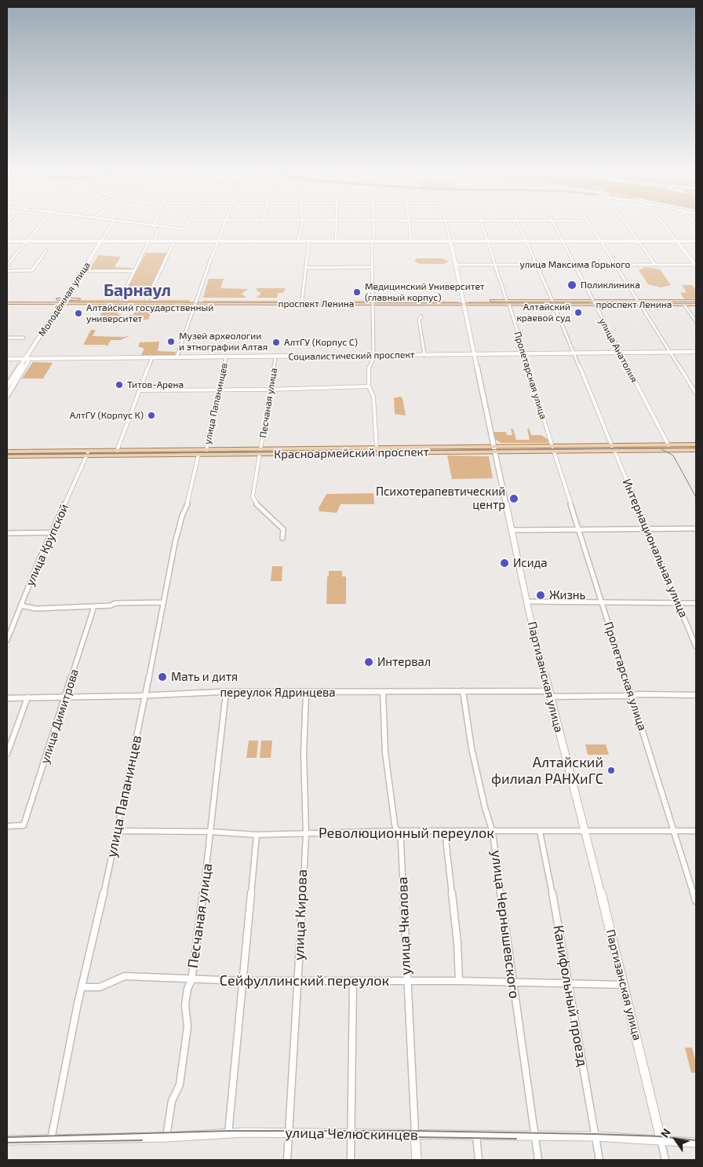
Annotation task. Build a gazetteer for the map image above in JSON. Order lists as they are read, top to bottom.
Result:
{
  "streets": {
    "main road": [
      "Молодёжная улица",
      "проспект Ленина",
      "Социалистический проспект",
      "Красноармейский проспект",
      "Партизанская улица",
      "улица Чкалова",
      "улица Челюскинцев"
    ],
    "street": [
      "улица Максима Горького",
      "улица Анатолия",
      "Пролетарская улица",
      "Песчаная улица",
      "улица Папанинцев",
      "улица Крупской",
      "Интернациональная улица",
      "переулок Ядринцева",
      "улица Димитрова",
      "Революционный переулок",
      "улица Кирова",
      "улица Чернышевского",
      "Сейфуллинский переулок",
      "Канифольный проезд"
    ]
  },
  "crossings": [
    ["улица Максима Горького", "улица Анатолия"],
    ["улица Максима Горького", "Пролетарская улица"],
    ["улица Максима Горького", "Интернациональная улица"],
    ["улица Максима Горького", "Партизанская улица"],
    ["Молодёжная улица", "проспект Ленина"],
    ["Молодёжная улица", "Социалистический проспект"],
    ["проспект Ленина", "улица Анатолия"],
    ["проспект Ленина", "Пролетарская улица"],
    ["проспект Ленина", "Интернациональная улица"],
    ["проспект Ленина", "Партизанская улица"],
    ["улица Анатолия", "Социалистический проспект"],
    ["улица Анатолия", "Красноармейский проспект"],
    ["Социалистический проспект", "Пролетарская улица"],
    ["Социалистический проспект", "Песчаная улица"],
    ["Социалистический проспект", "улица Папанинцев"],
    ["Социалистический проспект", "Интернациональная улица"],
    ["Социалистический проспект", "Партизанская улица"],
    ["Пролетарская улица", "Красноармейский проспект"],
    ["Пролетарская улица", "переулок Ядринцева"],
    ["Пролетарская улица", "Революционный переулок"],
    ["Песчаная улица", "Красноармейский проспект"],
    ["Песчаная улица", "переулок Ядринцева"],
    ["Песчаная улица", "Революционный переулок"],
    ["Песчаная улица", "Сейфуллинский переулок"],
    ["Песчаная улица", "улица Челюскинцев"],
    ["улица Папанинцев", "Красноармейский проспект"],
    ["улица Папанинцев", "переулок Ядринцева"],
    ["улица Папанинцев", "Революционный переулок"],
    ["улица Папанинцев", "Сейфуллинский переулок"],
    ["улица Папанинцев", "улица Челюскинцев"],
    ["Красноармейский проспект", "улица Крупской"],
    ["Красноармейский проспект", "Интернациональная улица"],
    ["Красноармейский проспект", "Партизанская улица"],
    ["Партизанская улица", "переулок Ядринцева"],
    ["Партизанская улица", "Революционный переулок"],
    ["Партизанская улица", "Сейфуллинский переулок"],
    ["Партизанская улица", "улица Челюскинцев"],
    ["переулок Ядринцева", "улица Димитрова"],
    ["переулок Ядринцева", "улица Кирова"],
    ["переулок Ядринцева", "улица Чернышевского"],
    ["переулок Ядринцева", "улица Чкалова"],
    ["Революционный переулок", "улица Кирова"],
    ["Революционный переулок", "улица Чернышевского"],
    ["Революционный переулок", "улица Чкалова"],
    ["Революционный переулок", "Канифольный проезд"],
    ["улица Кирова", "Сейфуллинский переулок"],
    ["улица Кирова", "улица Челюскинцев"],
    ["улица Чернышевского", "Сейфуллинский переулок"],
    ["улица Чернышевского", "улица Челюскинцев"],
    ["улица Чкалова", "Сейфуллинский переулок"],
    ["улица Чкалова", "улица Челюскинцев"],
    ["Сейфуллинский переулок", "Канифольный проезд"],
    ["Канифольный проезд", "улица Челюскинцев"]
  ],
  "districts": ["Барнаул"],
  "places": [
    "Поликлиника",
    "Медицинский Университет (главный корпус)",
    "Алтайский краевой суд",
    "Алтайский государственный университет",
    "Музей археологии и этнографии Алтая",
    "АлтГУ (Корпус С)",
    "Титов-Арена",
    "АлтГУ (Корпус К)",
    "Психотерапевтический центр",
    "Исида",
    "Жизнь",
    "Интервал",
    "Мать и дитя",
    "Алтайский филиал РАНХиГС"
  ],
  "north": "top left"
}
